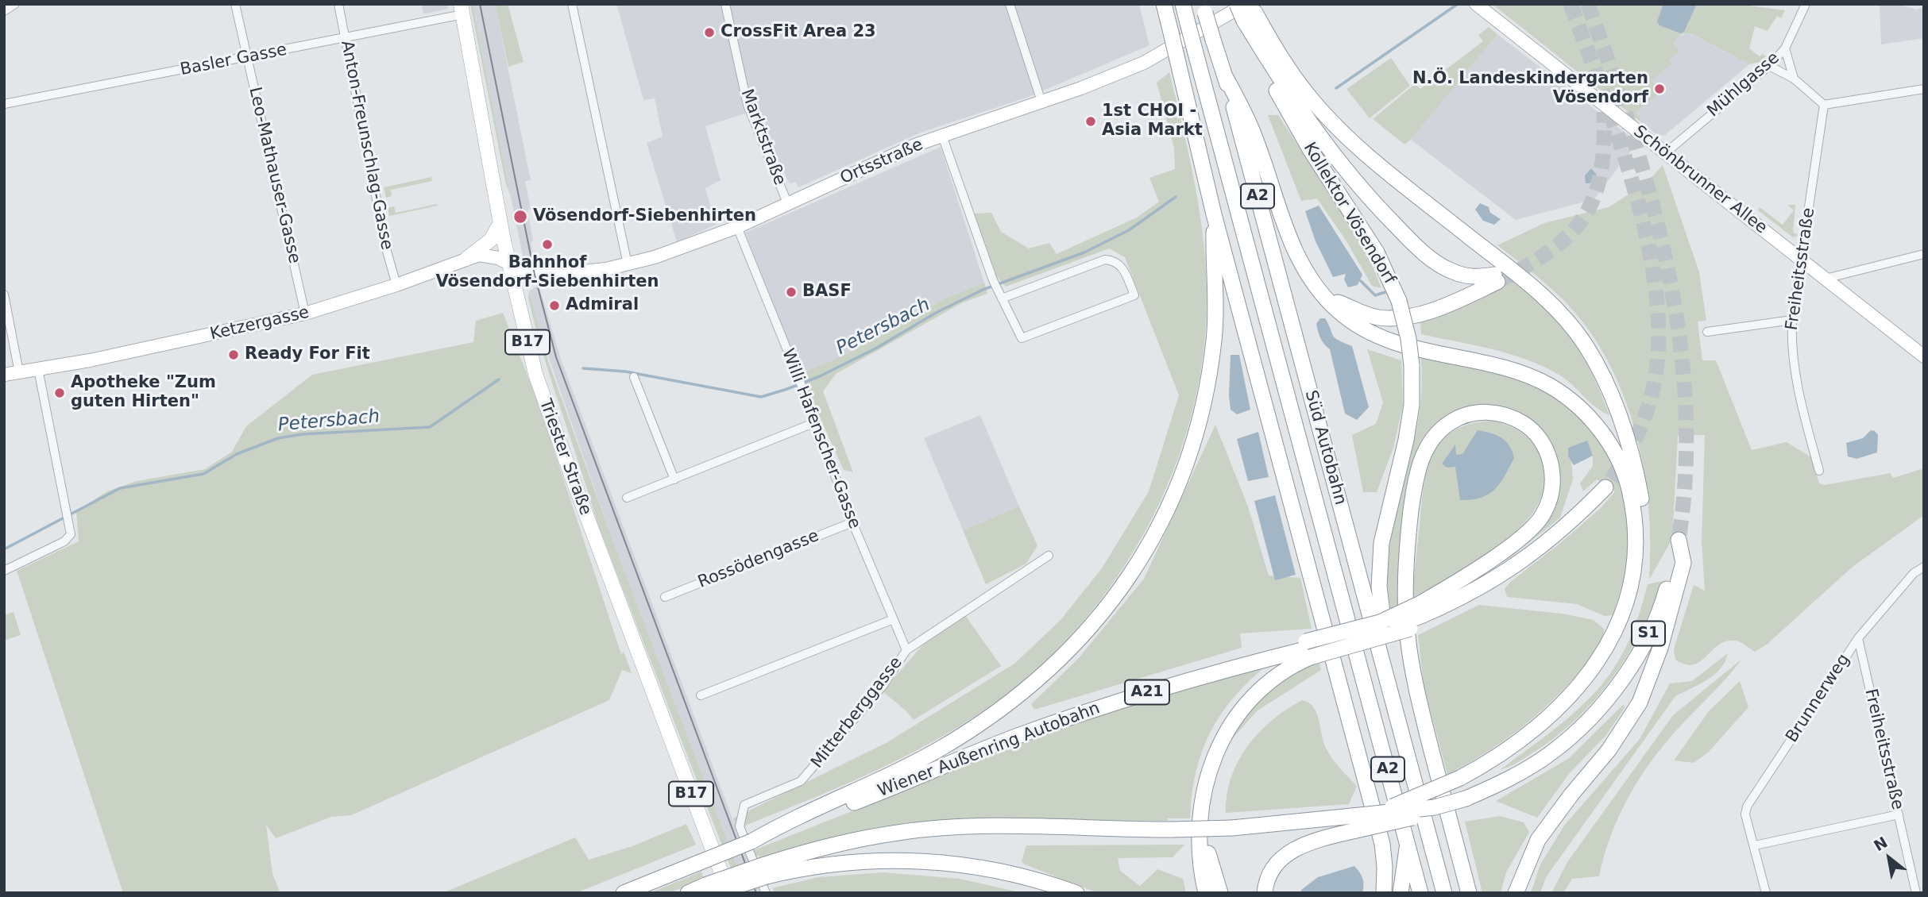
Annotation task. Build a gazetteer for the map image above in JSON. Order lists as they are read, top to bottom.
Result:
{
  "streets": {
    "highway": [
      "A2",
      "Kollektor Vösendorf",
      "Süd Autobahn",
      "S1",
      "A21",
      "Wiener Außenring Autobahn"
    ],
    "main road": [
      "Ortsstraße",
      "Schönbrunner Allee",
      "Ketzergasse",
      "B17",
      "Triester Straße"
    ],
    "street": [
      "Basler Gasse",
      "Mühlgasse",
      "Marktstraße",
      "Anton-Freunschlag-Gasse",
      "Leo-Mathauser-Gasse",
      "Freiheitsstraße",
      "Willi Hafenscher-Gasse",
      "Rossödengasse",
      "Brunnerweg",
      "Mitterberggasse"
    ]
  },
  "crossings": [
    ["Basler Gasse", "Anton-Freunschlag-Gasse"],
    ["Basler Gasse", "Leo-Mathauser-Gasse"],
    ["Basler Gasse", "Triester Straße"],
    ["Mühlgasse", "Schönbrunner Allee"],
    ["Marktstraße", "Ortsstraße"],
    ["Anton-Freunschlag-Gasse", "Ketzergasse"],
    ["Ortsstraße", "Kollektor Vösendorf"],
    ["Ortsstraße", "Ketzergasse"],
    ["Ortsstraße", "Willi Hafenscher-Gasse"],
    ["Ortsstraße", "Triester Straße"],
    ["Leo-Mathauser-Gasse", "Ketzergasse"],
    ["Schönbrunner Allee", "Freiheitsstraße"],
    ["Kollektor Vösendorf", "Süd Autobahn"],
    ["Freiheitsstraße", "Brunnerweg"],
    ["Ketzergasse", "Triester Straße"],
    ["Willi Hafenscher-Gasse", "Rossödengasse"],
    ["Willi Hafenscher-Gasse", "Mitterberggasse"]
  ],
  "water": ["Petersbach"],
  "places": [
    "CrossFit Area 23",
    "N.Ö. Landeskindergarten Vösendorf",
    "1st CHOI - Asia Markt",
    "Vösendorf-Siebenhirten",
    "Bahnhof Vösendorf-Siebenhirten",
    "BASF",
    "Admiral",
    "Ready For Fit",
    "Apotheke \"Zum guten Hirten\""
  ],
  "north": "top left"
}
